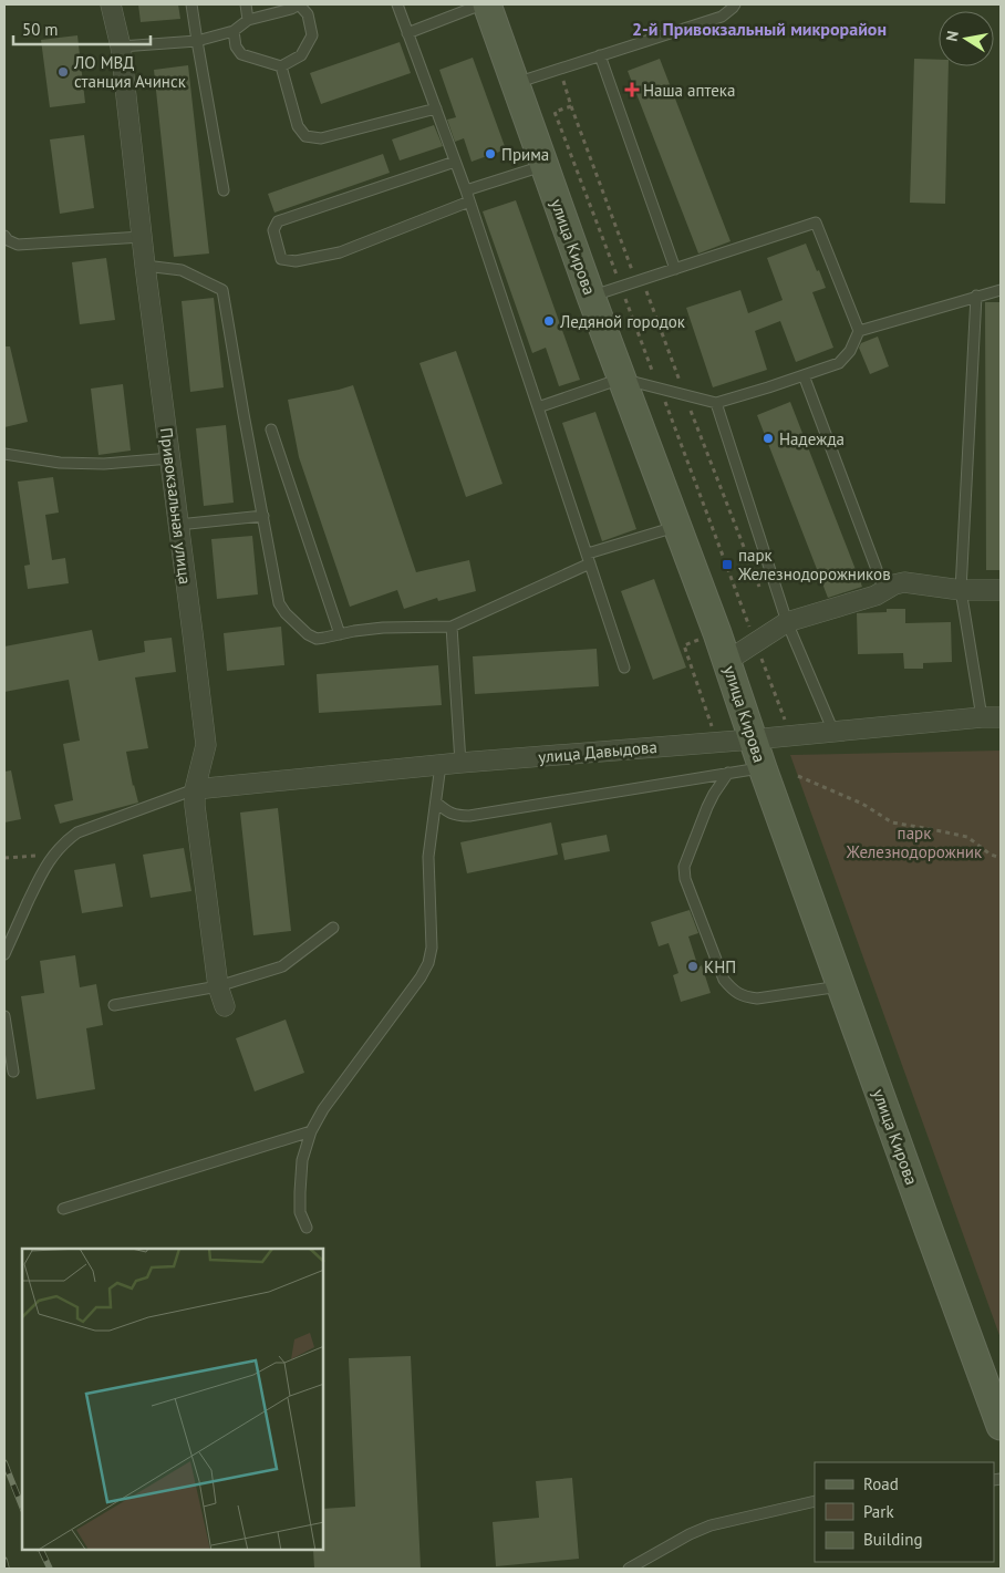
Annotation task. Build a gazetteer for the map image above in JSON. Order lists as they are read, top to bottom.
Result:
{
  "streets": {
    "main road": ["улица Кирова"],
    "street": ["Привокзальная улица", "улица Давыдова"]
  },
  "crossings": [
    ["улица Кирова", "улица Давыдова"],
    ["Привокзальная улица", "улица Давыдова"]
  ],
  "districts": ["2-й Привокзальный микрорайон"],
  "parks": ["парк Железнодорожник"],
  "places": {
    "other": [
      "ЛО МВД станция Ачинск",
      "Прима",
      "Ледяной городок",
      "Надежда",
      "КНП"
    ],
    "health": ["Наша аптека"],
    "transit": ["парк Железнодорожников"]
  },
  "legend": ["Road", "Park", "Building"],
  "scale_bar": "50 m",
  "north": "left"
}
